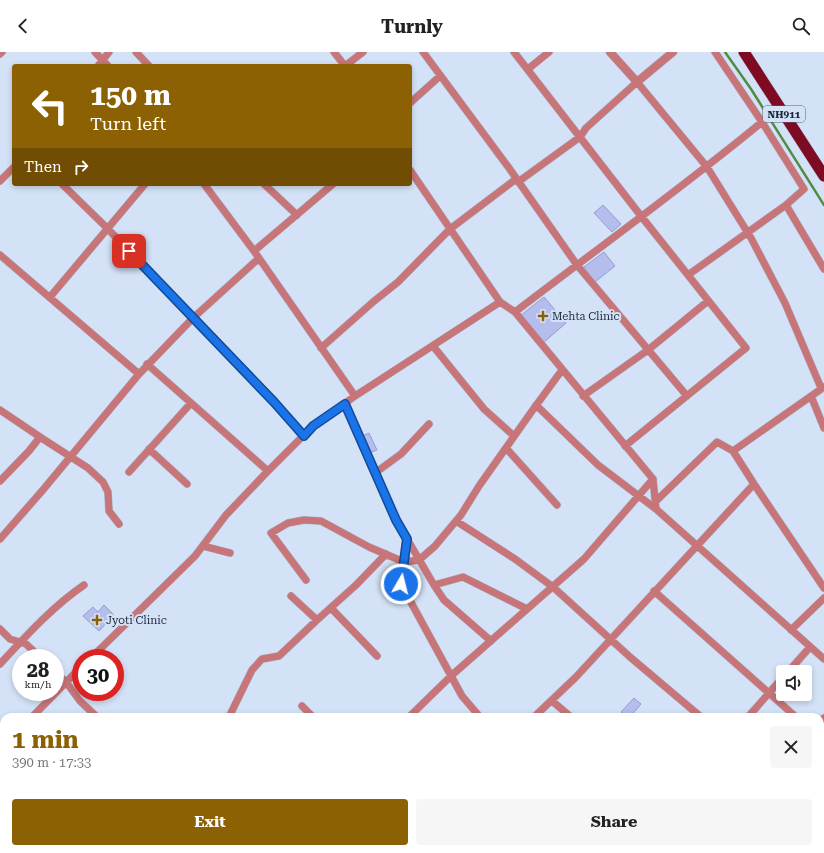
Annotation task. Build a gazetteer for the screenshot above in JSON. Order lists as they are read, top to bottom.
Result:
{
  "streets": {
    "highway": ["NH911"]
  },
  "places": {
    "health": ["Mehta Clinic", "Jyoti Clinic"]
  },
  "page": {
    "header": "Turnly",
    "turn": ["150 m", "Turn left"],
    "then": "Then",
    "speed": "28 km/h",
    "limit": "30",
    "heading": ["1 min", "390 m · 17:33"],
    "buttons": ["Exit", "Share"]
  }
}
